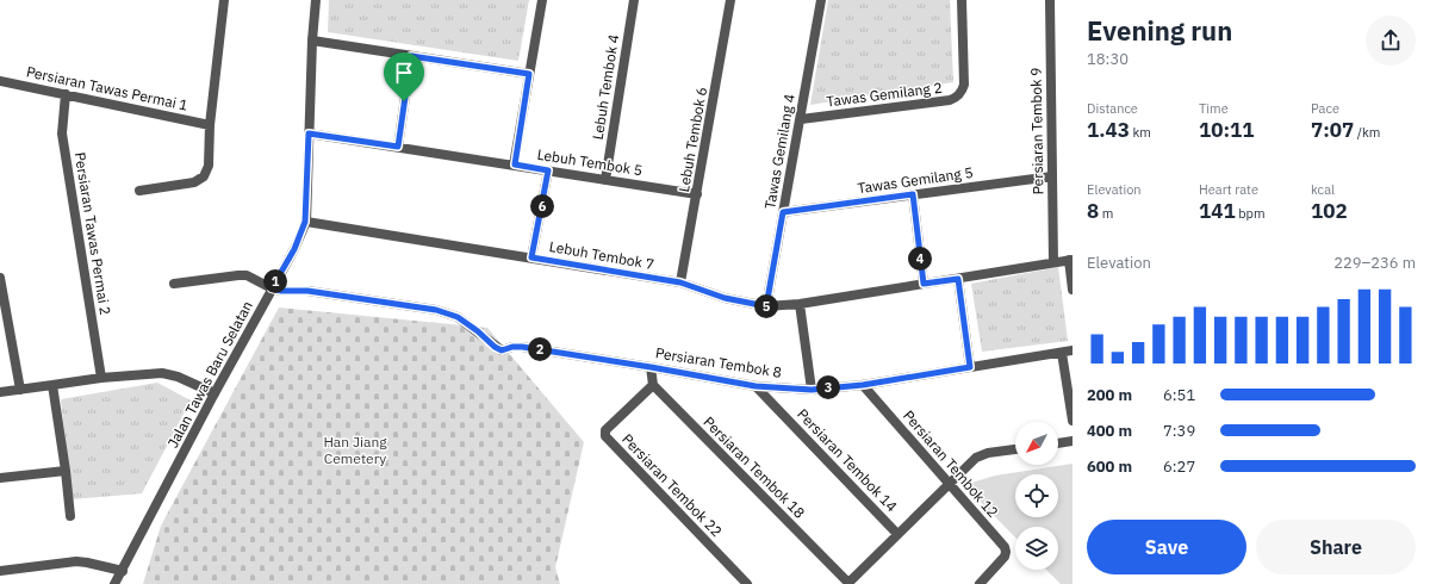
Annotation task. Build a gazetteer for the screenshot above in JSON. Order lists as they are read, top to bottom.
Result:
{
  "streets": {
    "street": [
      "Lebuh Tembok 4",
      "Persiaran Tawas Permai 1",
      "Tawas Gemilang 2",
      "Persiaran Tembok 9",
      "Lebuh Tembok 6",
      "Tawas Gemilang 4",
      "Lebuh Tembok 5",
      "Tawas Gemilang 5",
      "Persiaran Tawas Permai 2",
      "Lebuh Tembok 7",
      "Persiaran Tembok 8",
      "Jalan Tawas Baru Selatan",
      "Persiaran Tembok 14",
      "Persiaran Tembok 12",
      "Persiaran Tembok 18",
      "Persiaran Tembok 22"
    ]
  },
  "crossings": [
    ["Lebuh Tembok 4", "Lebuh Tembok 5"],
    ["Persiaran Tawas Permai 1", "Persiaran Tawas Permai 2"],
    ["Tawas Gemilang 2", "Tawas Gemilang 4"],
    ["Persiaran Tembok 9", "Tawas Gemilang 5"],
    ["Persiaran Tembok 9", "Lebuh Tembok 7"],
    ["Lebuh Tembok 6", "Lebuh Tembok 5"],
    ["Lebuh Tembok 6", "Lebuh Tembok 7"],
    ["Tawas Gemilang 4", "Tawas Gemilang 5"],
    ["Tawas Gemilang 4", "Lebuh Tembok 7"],
    ["Lebuh Tembok 5", "Jalan Tawas Baru Selatan"],
    ["Lebuh Tembok 7", "Jalan Tawas Baru Selatan"],
    ["Persiaran Tembok 8", "Jalan Tawas Baru Selatan"],
    ["Persiaran Tembok 8", "Persiaran Tembok 14"],
    ["Persiaran Tembok 8", "Persiaran Tembok 12"],
    ["Persiaran Tembok 18", "Persiaran Tembok 22"]
  ],
  "parks": ["Han Jiang Cemetery"],
  "north": "bottom left",
  "page": {
    "heading": ["Evening run", "18:30"],
    "stats": [
      ["Distance", "1.43 km"],
      ["Time", "10:11"],
      ["Pace", "7:07 /km"],
      ["Elevation", "8 m"],
      ["Heart rate", "141 bpm"],
      ["kcal", "102"]
    ],
    "pins": [
      "6",
      "4",
      "1",
      "5",
      "2",
      "3"
    ],
    "chart": ["Elevation", "229–236 m"],
    "list": [
      {
        "name": "200 m",
        "note": "6:51"
      },
      {
        "name": "400 m",
        "note": "7:39"
      },
      {
        "name": "600 m",
        "note": "6:27"
      }
    ],
    "buttons": ["Save", "Share"]
  }
}
